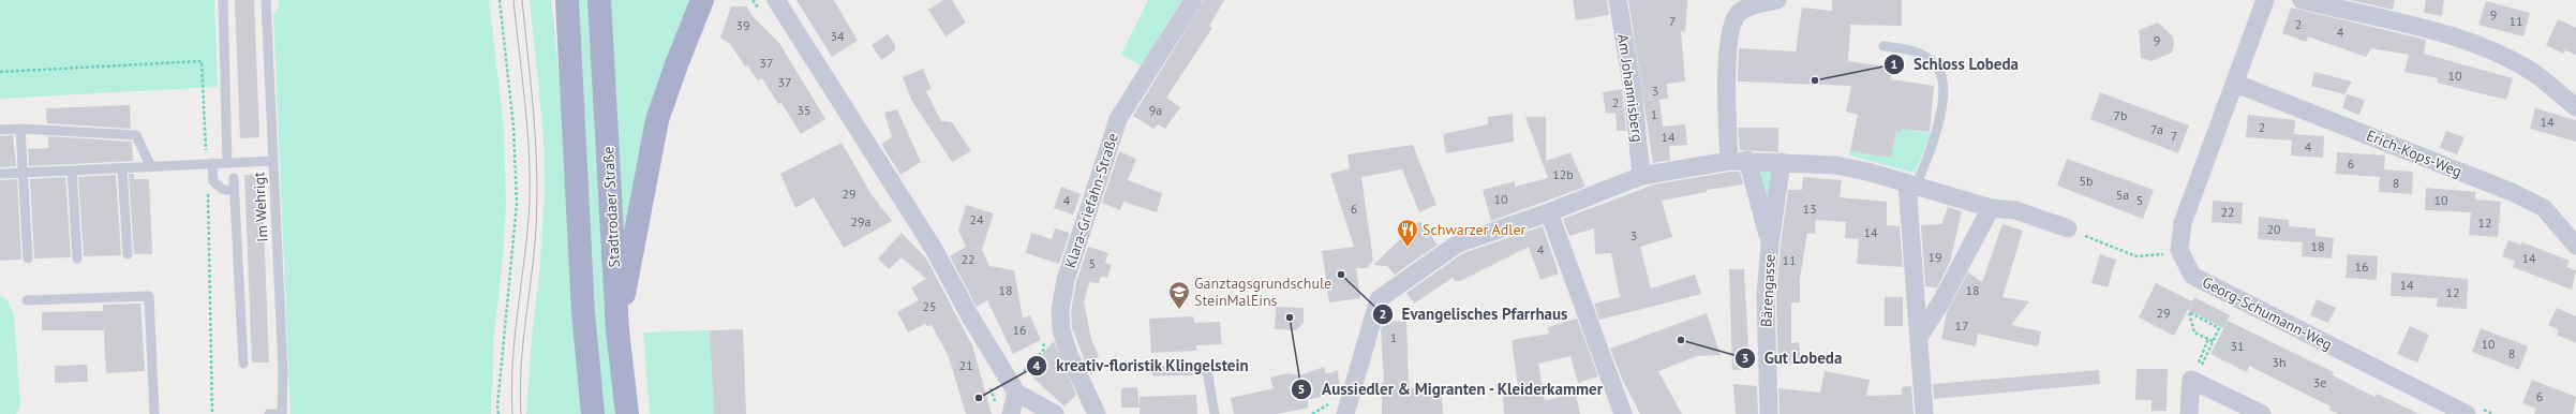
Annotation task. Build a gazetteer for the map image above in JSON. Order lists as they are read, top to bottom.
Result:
{
  "streets": {
    "main road": ["Stadtrodaer Straße"],
    "street": [
      "Am Johannisberg",
      "Erich-Kops-Weg",
      "Klara-Griefahn-Straße",
      "Bärengasse",
      "Georg-Schumann-Weg"
    ],
    "lane": ["Im Wehrigt"]
  },
  "crossings": [
    ["Erich-Kops-Weg", "Georg-Schumann-Weg"]
  ],
  "places": {
    "other": [
      "Schloss Lobeda",
      "Evangelisches Pfarrhaus",
      "Aussiedler & Migranten - Kleiderkammer",
      "Gut Lobeda",
      "kreativ-floristik Klingelstein"
    ],
    "restaurant": ["Schwarzer Adler"],
    "school or university": ["Ganztagsgrundschule SteinMalEins"]
  },
  "house_numbers": [
    "9",
    "7",
    "11",
    "2",
    "39",
    "4",
    "34",
    "9",
    "37",
    "10",
    "37",
    "3",
    "2",
    "35",
    "9a",
    "1",
    "7b",
    "14",
    "2",
    "7a",
    "7",
    "14",
    "4",
    "6",
    "12b",
    "5b",
    "8",
    "29",
    "5a",
    "10",
    "4",
    "5",
    "10",
    "6",
    "13",
    "22",
    "24",
    "29a",
    "12",
    "20",
    "14",
    "3",
    "18",
    "4",
    "19",
    "14",
    "22",
    "11",
    "5",
    "16",
    "14",
    "18",
    "18",
    "12",
    "25",
    "29",
    "17",
    "16",
    "1",
    "10",
    "31",
    "8",
    "3h",
    "21",
    "3e",
    "6"
  ]
}
